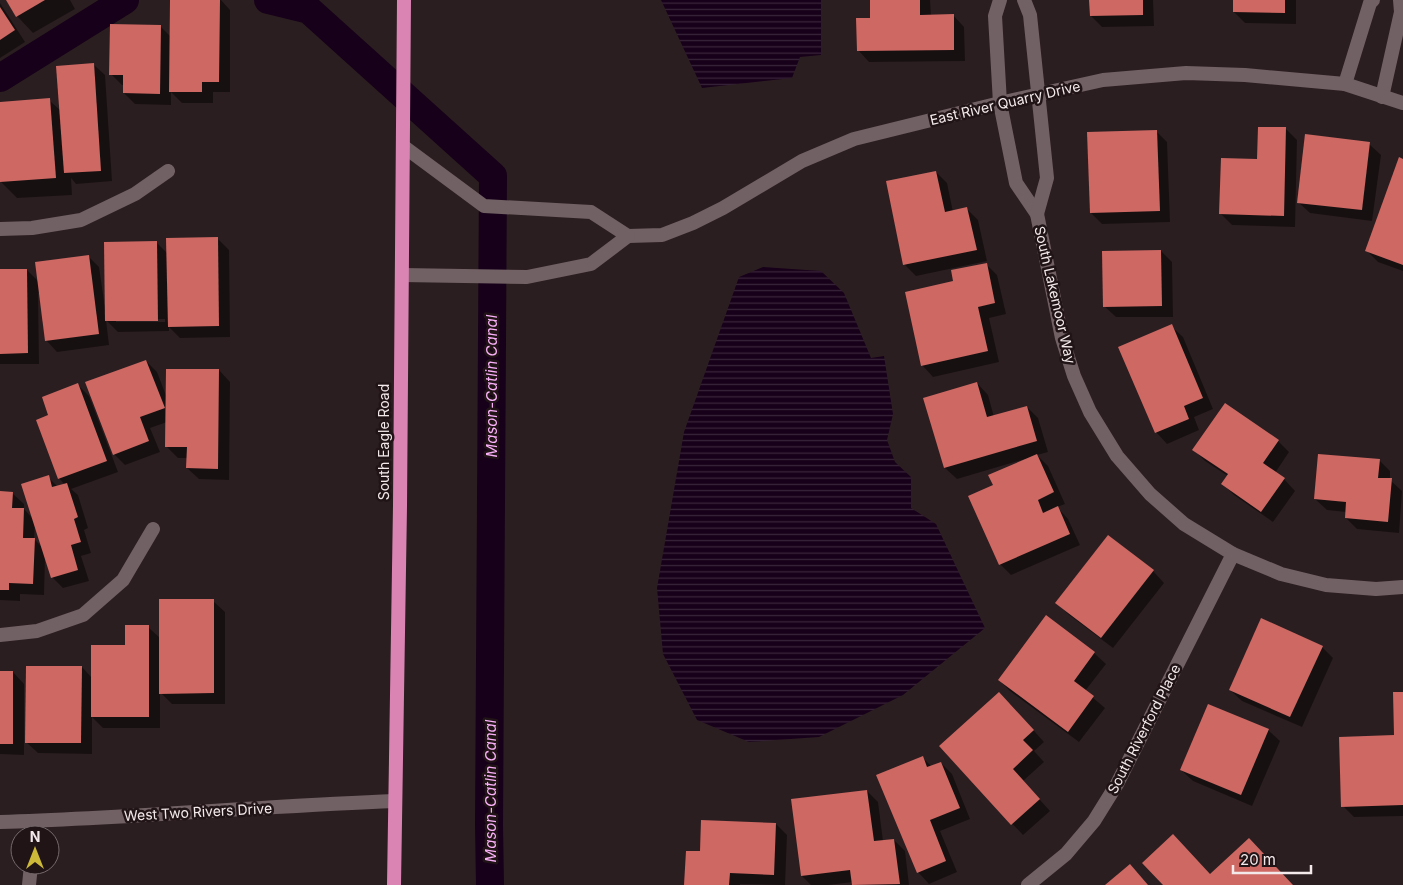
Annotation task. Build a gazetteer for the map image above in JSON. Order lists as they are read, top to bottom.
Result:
{
  "streets": {
    "highway": ["South Eagle Road"],
    "street": [
      "East River Quarry Drive",
      "South Lakemoor Way",
      "South Riverford Place",
      "West Two Rivers Drive"
    ]
  },
  "crossings": [
    ["East River Quarry Drive", "South Lakemoor Way"],
    ["South Lakemoor Way", "South Riverford Place"],
    ["South Eagle Road", "West Two Rivers Drive"]
  ],
  "water": ["Mason-Catlin Canal"],
  "scale_bar": "20 m",
  "north": "top"
}
